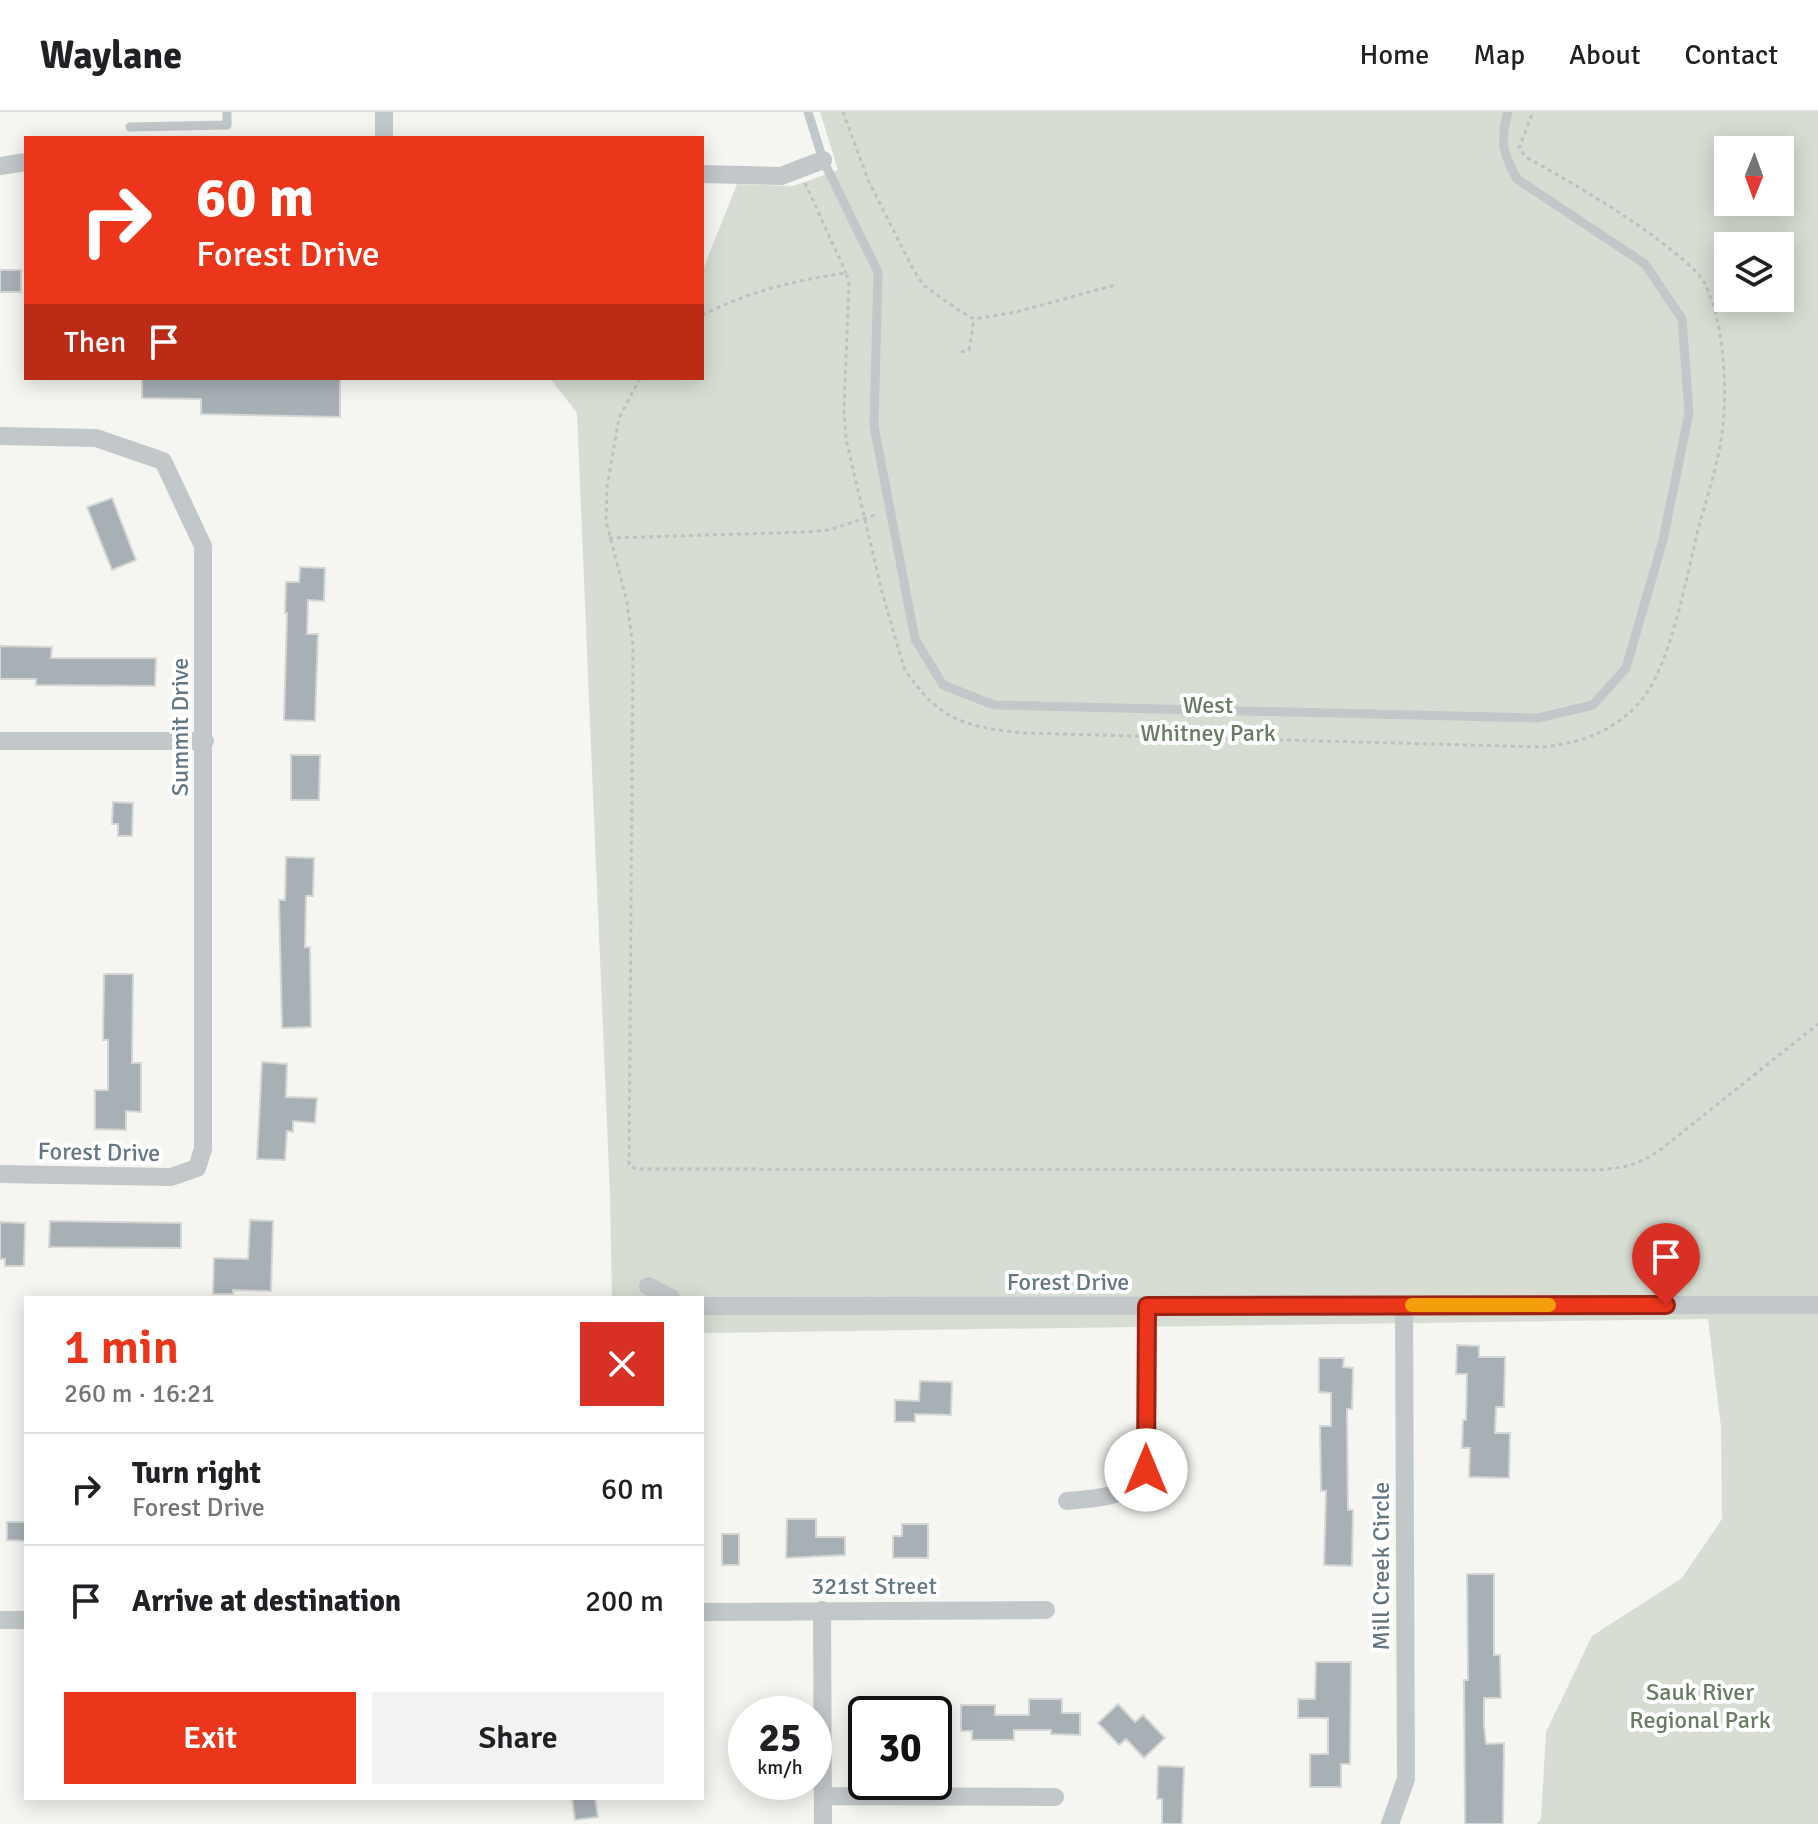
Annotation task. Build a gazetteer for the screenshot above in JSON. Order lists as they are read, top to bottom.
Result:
{
  "streets": {
    "street": [
      "Summit Drive",
      "Forest Drive",
      "Mill Creek Circle",
      "321st Street"
    ]
  },
  "crossings": [
    ["Summit Drive", "Forest Drive"],
    ["Forest Drive", "Mill Creek Circle"]
  ],
  "parks": ["West Whitney Park", "Sauk River Regional Park"],
  "north": "bottom",
  "page": {
    "header": "Waylane",
    "nav": [
      "Home",
      "Map",
      "About",
      "Contact"
    ],
    "turn": ["60 m", "Forest Drive"],
    "then": "Then",
    "heading": ["1 min", "260 m · 16:21"],
    "list": [
      {
        "name": "Turn right",
        "note": "Forest Drive",
        "value": "60 m"
      },
      {
        "name": "Arrive at destination",
        "value": "200 m"
      }
    ],
    "buttons": ["Exit", "Share"],
    "speed": "25 km/h",
    "limit": "30"
  }
}
